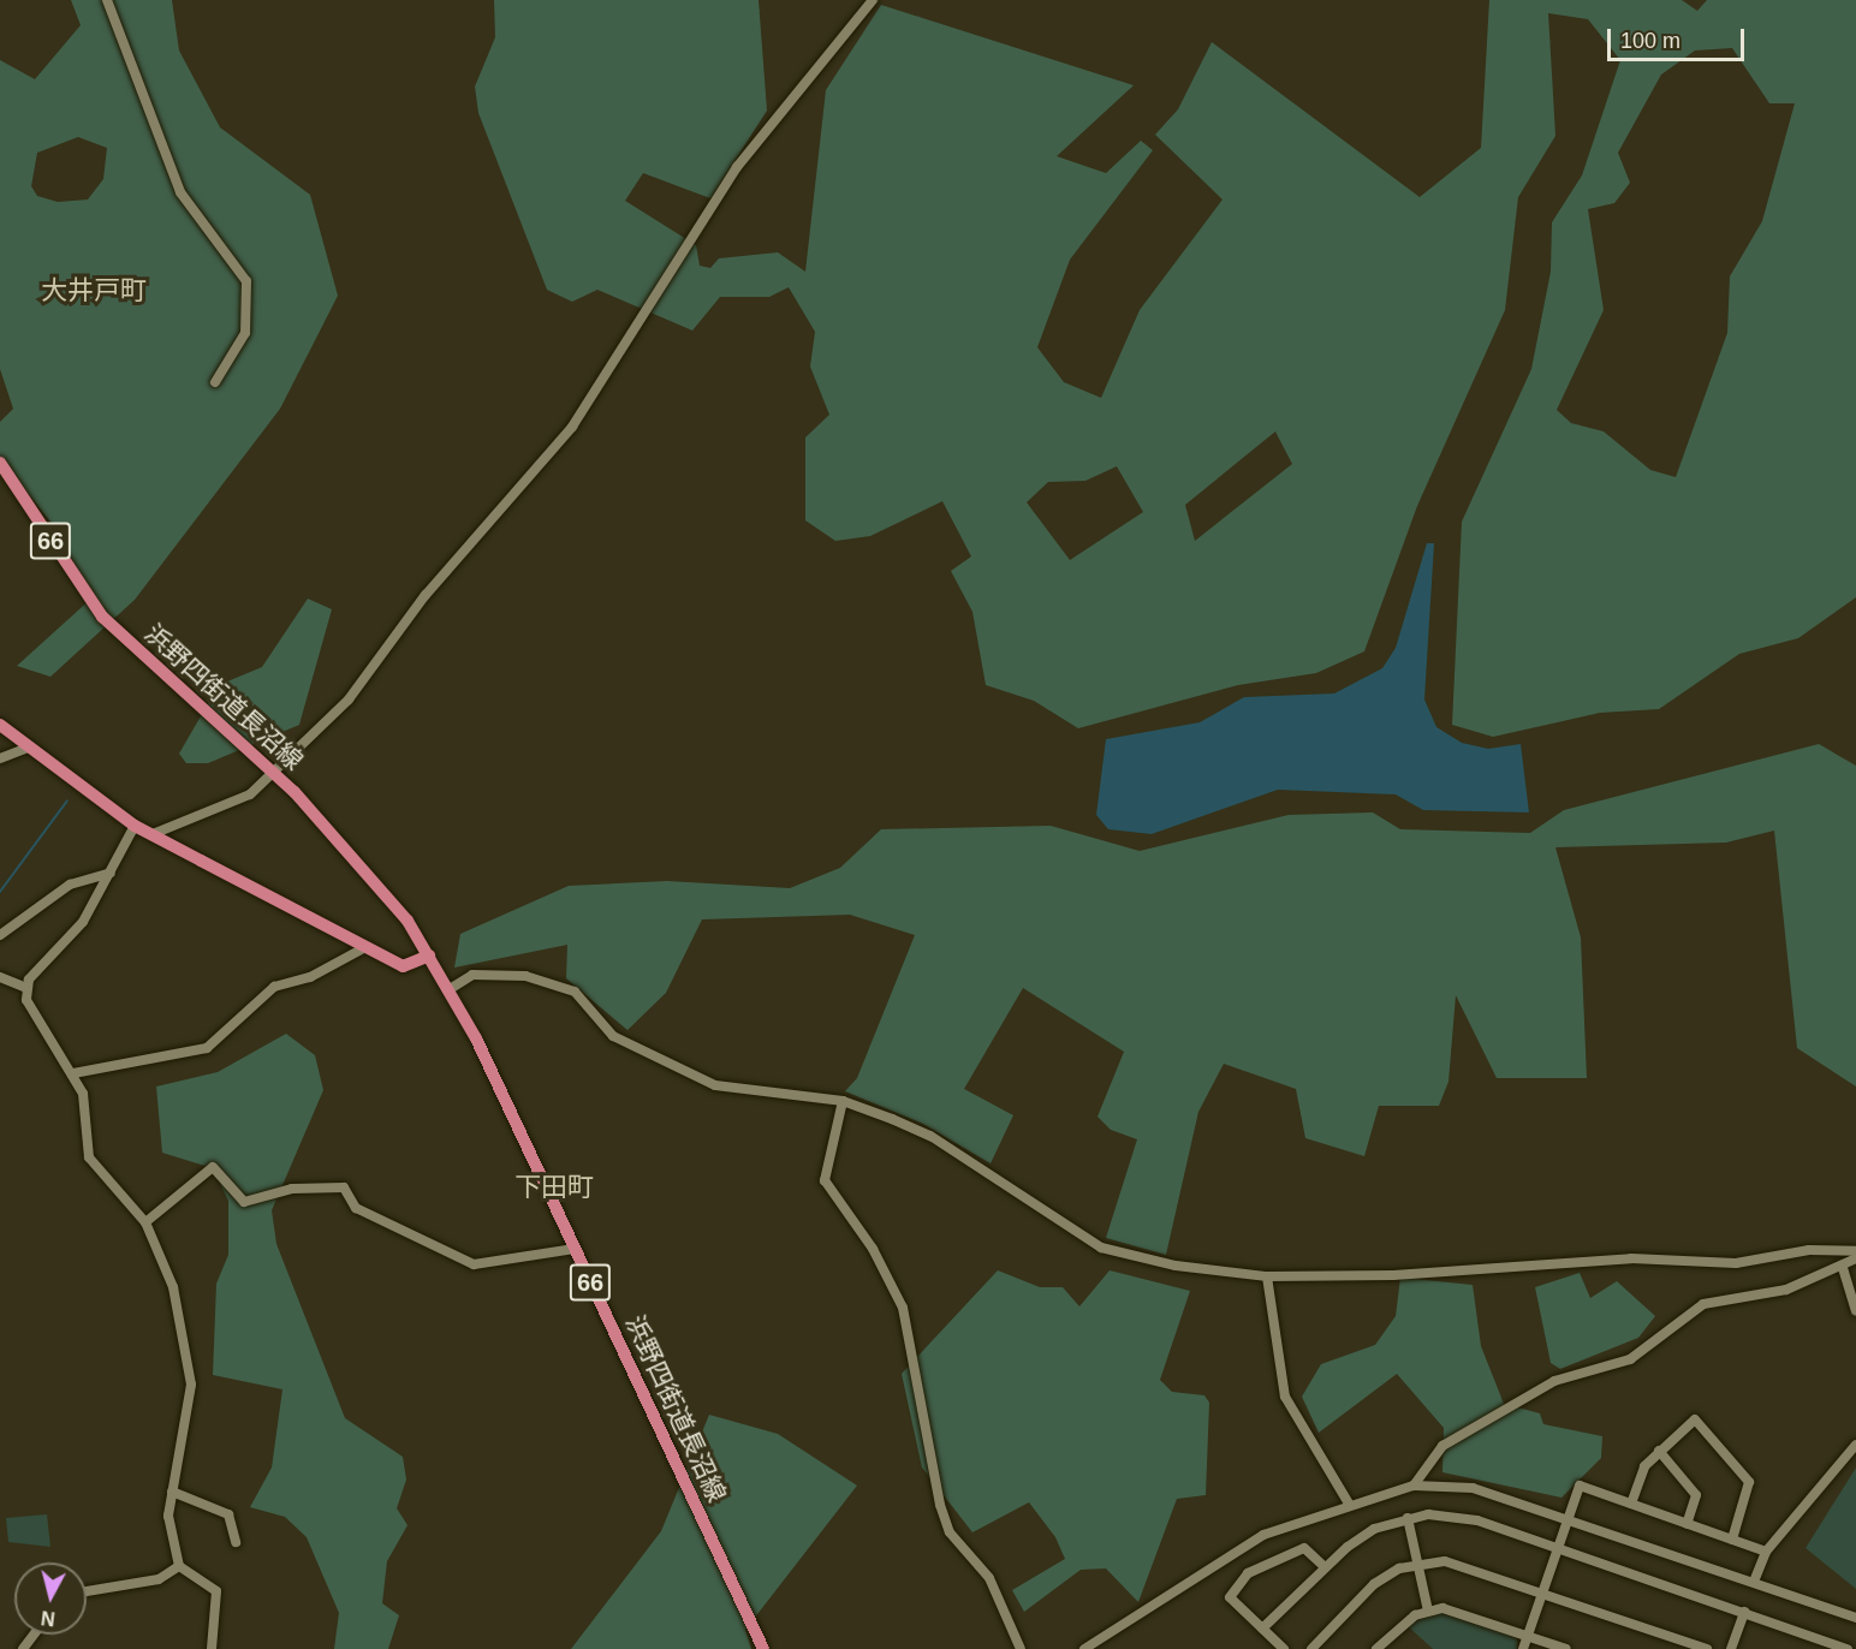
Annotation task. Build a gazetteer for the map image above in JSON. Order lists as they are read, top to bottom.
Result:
{
  "streets": {
    "main road": ["66", "浜野四街道長沼線"]
  },
  "districts": ["大井戸町", "下田町"],
  "scale_bar": "100 m",
  "north": "bottom"
}
